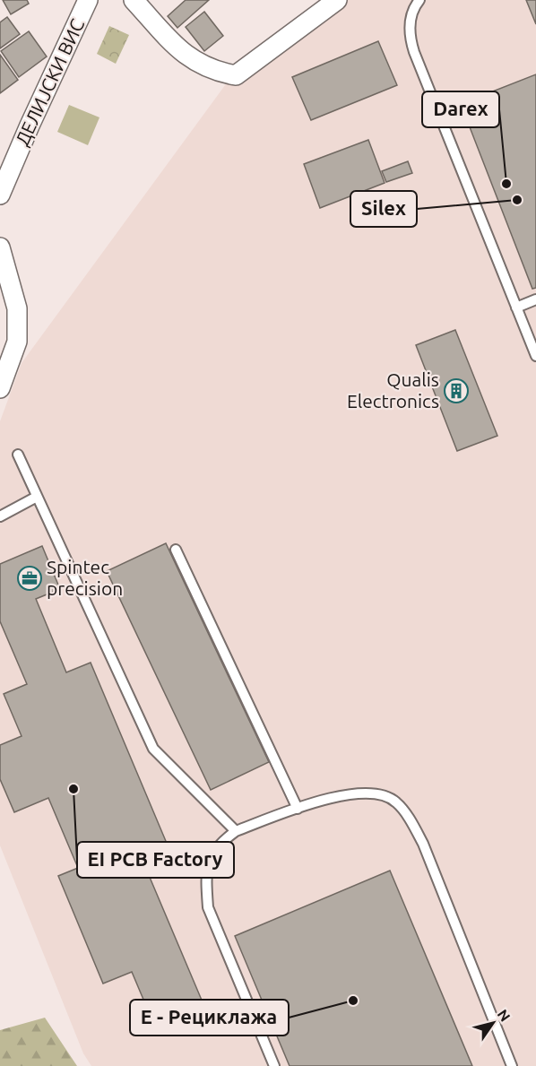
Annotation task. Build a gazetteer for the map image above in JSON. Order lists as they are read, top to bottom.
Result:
{
  "streets": {
    "street": ["ДЕЛИЈСКИ ВИС"]
  },
  "places": {
    "other": [
      "Darex",
      "Silex",
      "EI PCB Factory",
      "Е - Рециклажа"
    ],
    "building": ["Qualis Electronics"],
    "office": ["Spintec precision"]
  },
  "north": "top right"
}
